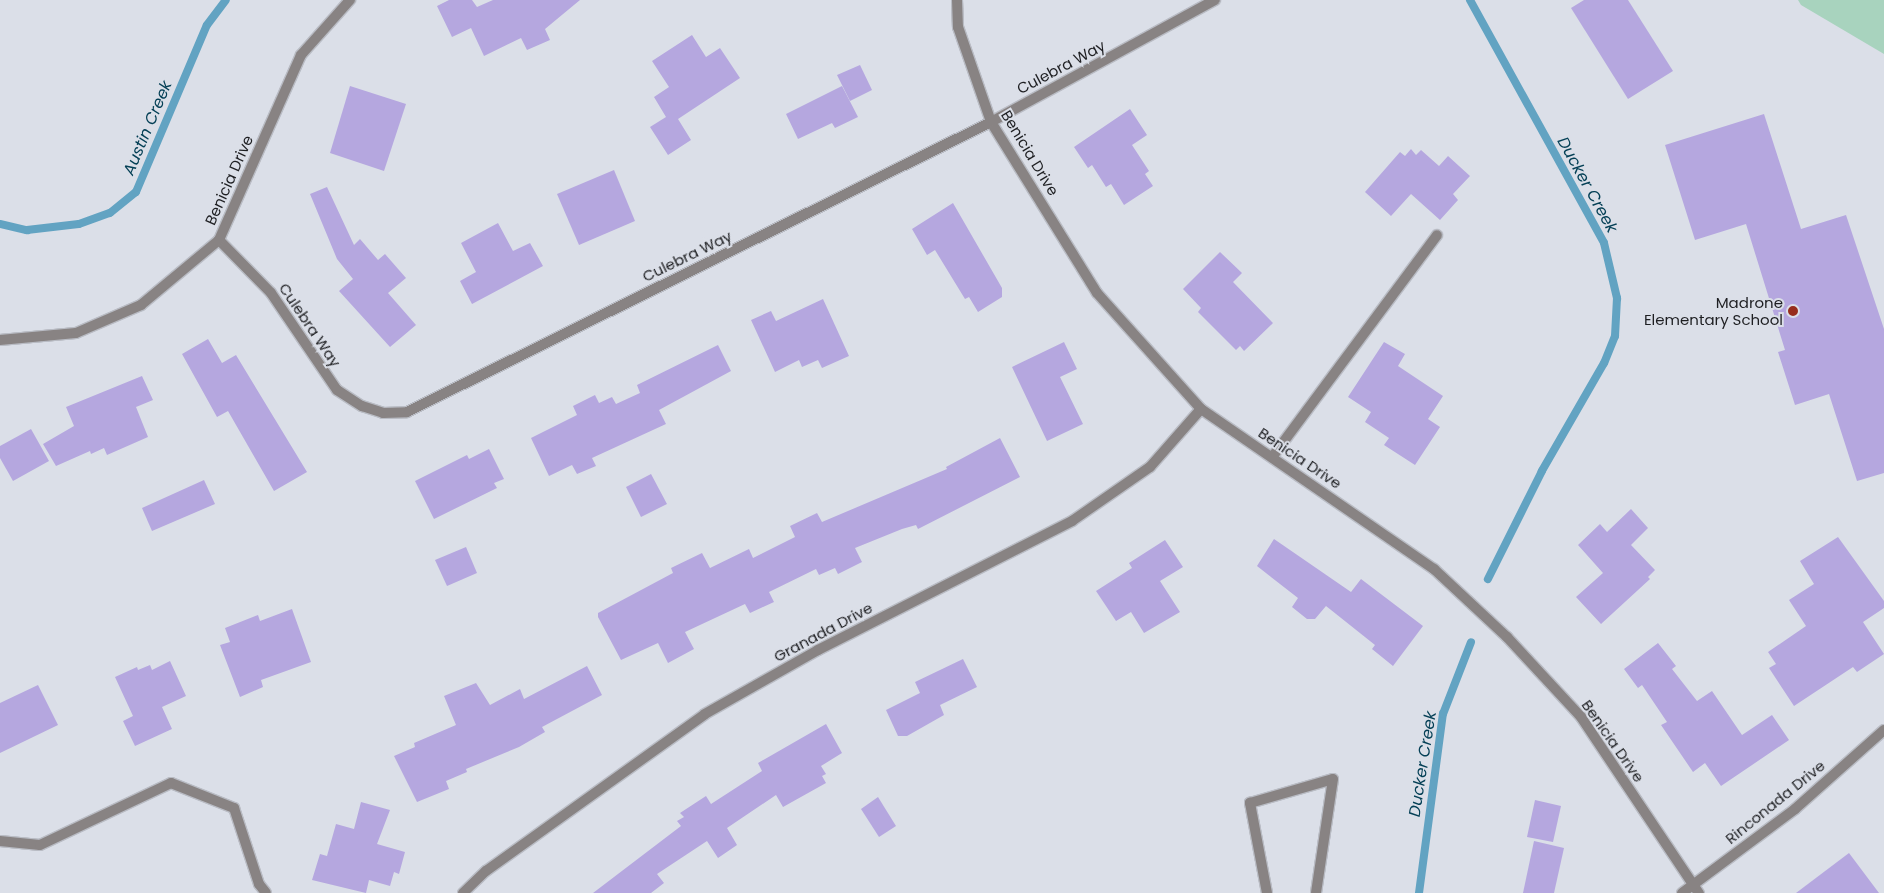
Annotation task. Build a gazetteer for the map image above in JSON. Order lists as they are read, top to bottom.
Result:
{
  "streets": {
    "street": [
      "Culebra Way",
      "Benicia Drive",
      "Granada Drive",
      "Rinconada Drive"
    ]
  },
  "crossings": [
    ["Culebra Way", "Benicia Drive"],
    ["Benicia Drive", "Granada Drive"],
    ["Benicia Drive", "Rinconada Drive"]
  ],
  "water": ["Austin Creek", "Ducker Creek"],
  "places": ["Madrone Elementary School"]
}
